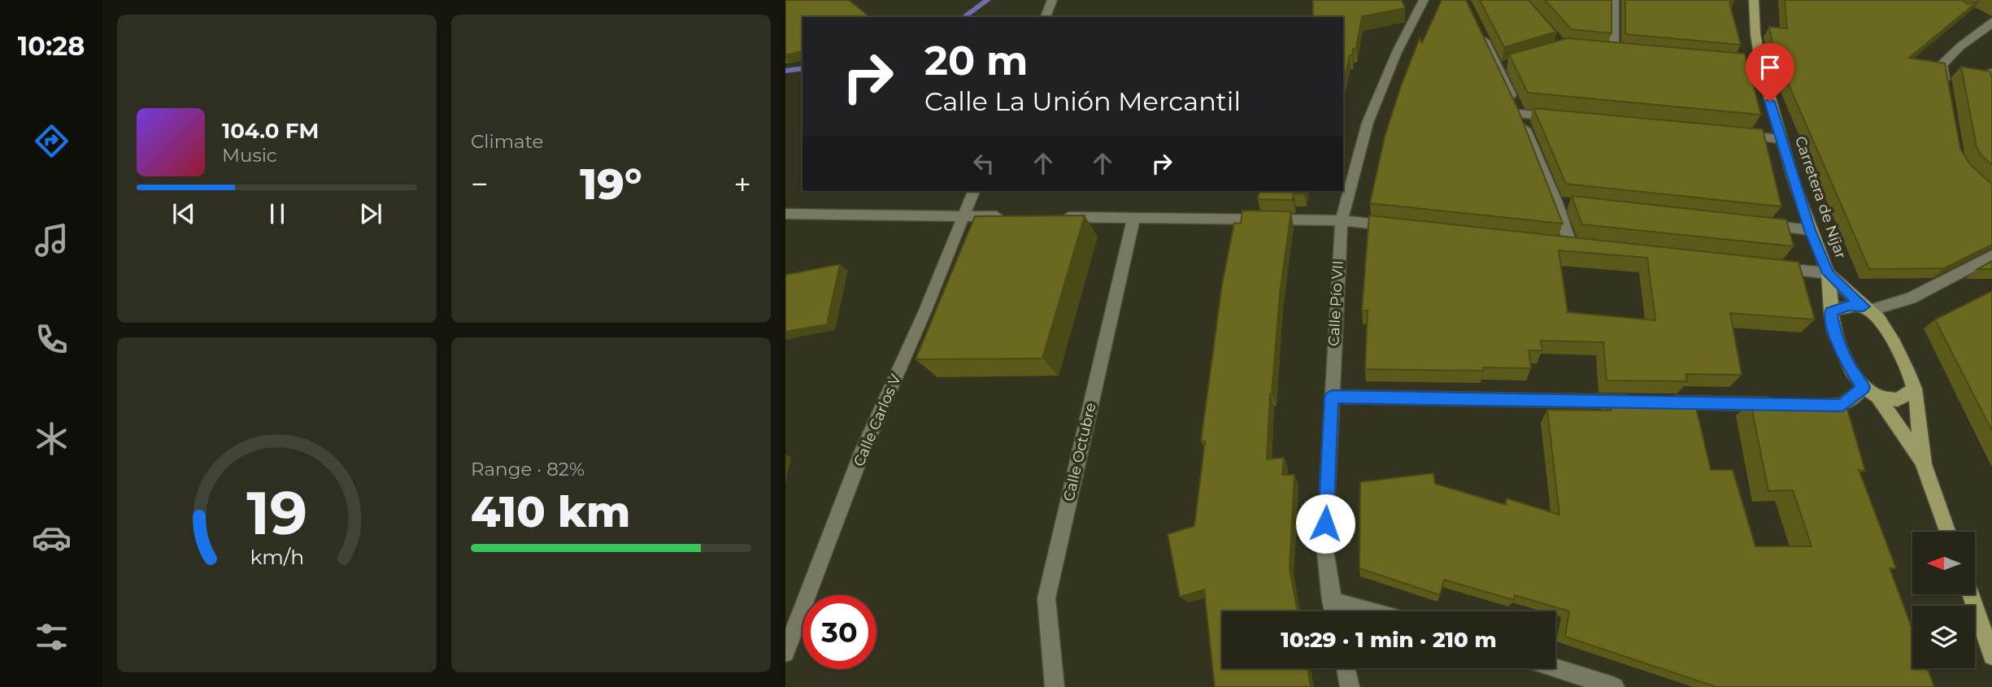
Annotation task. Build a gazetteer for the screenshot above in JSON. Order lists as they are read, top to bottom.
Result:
{
  "streets": {
    "main road": ["Carretera de Níjar"],
    "street": ["Calle Pío VII", "Calle Carlos V", "Calle Octubre"]
  },
  "north": "left",
  "page": {
    "tabs": "10:28",
    "tile": [
      "Climate",
      ["Range · 82%", "410 km"]
    ],
    "turn": ["20 m", "Calle La Unión Mercantil"],
    "song": ["104.0 FM", "Music"],
    "heat": ["−", "19°", "+"],
    "limit": "30",
    "trip": "10:29 · 1 min · 210 m",
    "gauge": ["19", "km/h"]
  }
}
